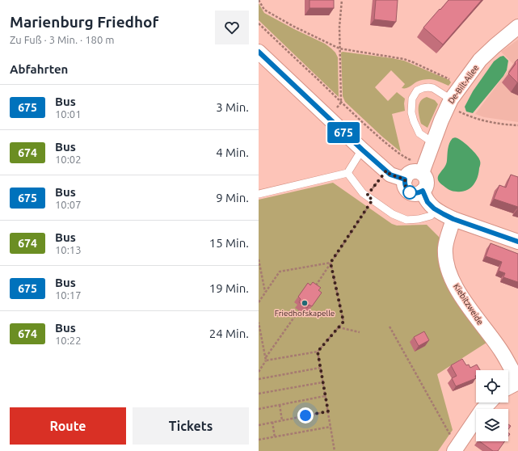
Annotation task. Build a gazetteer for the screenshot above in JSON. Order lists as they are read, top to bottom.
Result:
{
  "streets": {
    "street": ["De-Bilt-Allee", "Kiebitzweide"]
  },
  "places": ["Friedhofskapelle"],
  "lines": ["bus line 675"],
  "page": {
    "heading": [
      ["Marienburg Friedhof", "Zu Fuß · 3 Min. · 180 m"],
      "Abfahrten"
    ],
    "on_map": "675",
    "list": [
      {
        "mark": "675",
        "name": "Bus",
        "note": "10:01",
        "value": "3 Min."
      },
      {
        "mark": "674",
        "name": "Bus",
        "note": "10:02",
        "value": "4 Min."
      },
      {
        "mark": "675",
        "name": "Bus",
        "note": "10:07",
        "value": "9 Min."
      },
      {
        "mark": "674",
        "name": "Bus",
        "note": "10:13",
        "value": "15 Min."
      },
      {
        "mark": "675",
        "name": "Bus",
        "note": "10:17",
        "value": "19 Min."
      },
      {
        "mark": "674",
        "name": "Bus",
        "note": "10:22",
        "value": "24 Min."
      }
    ],
    "buttons": ["Route", "Tickets"]
  }
}
